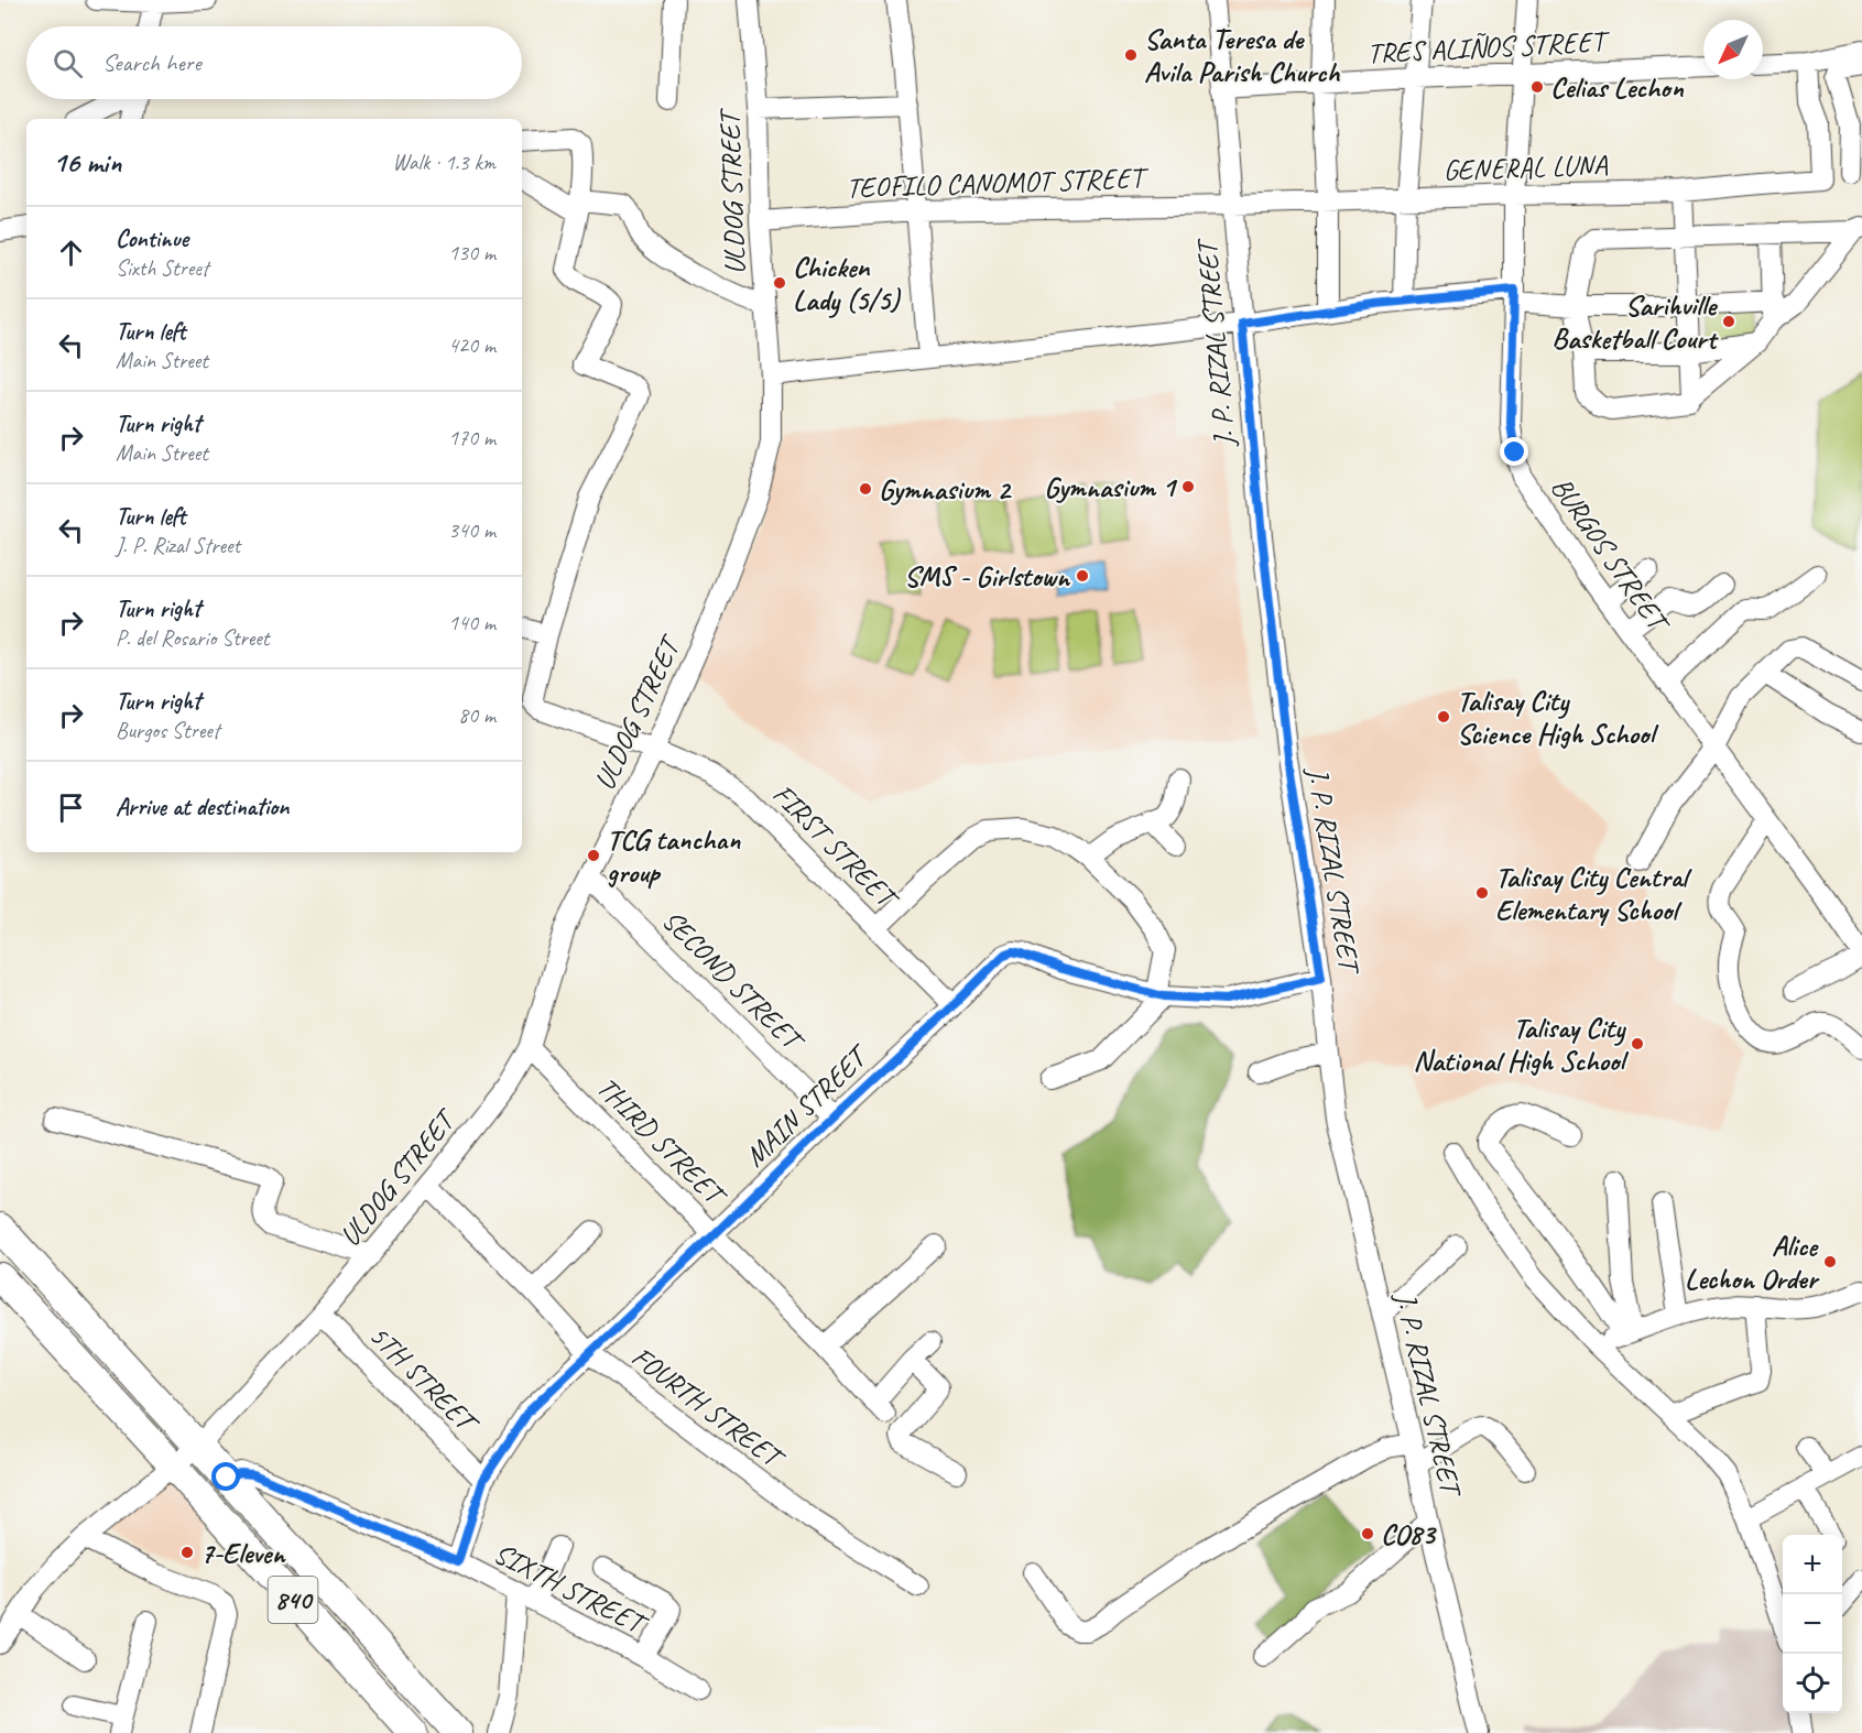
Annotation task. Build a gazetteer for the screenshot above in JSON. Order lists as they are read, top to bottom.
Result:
{
  "streets": {
    "highway": ["840"],
    "street": [
      "TRES ALIÑOS STREET",
      "GENERAL LUNA",
      "TEOFILO CANOMOT STREET",
      "ULDOG STREET",
      "J. P. RIZAL STREET",
      "BURGOS STREET",
      "FIRST STREET",
      "SECOND STREET",
      "MAIN STREET",
      "THIRD STREET",
      "5TH STREET",
      "FOURTH STREET",
      "SIXTH STREET"
    ]
  },
  "crossings": [
    ["TRES ALIÑOS STREET", "J. P. RIZAL STREET"],
    ["TRES ALIÑOS STREET", "BURGOS STREET"],
    ["GENERAL LUNA", "TEOFILO CANOMOT STREET"],
    ["GENERAL LUNA", "J. P. RIZAL STREET"],
    ["GENERAL LUNA", "BURGOS STREET"],
    ["TEOFILO CANOMOT STREET", "ULDOG STREET"],
    ["TEOFILO CANOMOT STREET", "J. P. RIZAL STREET"],
    ["ULDOG STREET", "FIRST STREET"],
    ["ULDOG STREET", "SECOND STREET"],
    ["ULDOG STREET", "THIRD STREET"],
    ["ULDOG STREET", "5TH STREET"],
    ["ULDOG STREET", "FOURTH STREET"],
    ["ULDOG STREET", "840"],
    ["J. P. RIZAL STREET", "MAIN STREET"],
    ["FIRST STREET", "MAIN STREET"],
    ["SECOND STREET", "MAIN STREET"],
    ["MAIN STREET", "THIRD STREET"],
    ["MAIN STREET", "5TH STREET"],
    ["MAIN STREET", "FOURTH STREET"],
    ["MAIN STREET", "SIXTH STREET"],
    ["SIXTH STREET", "840"]
  ],
  "places": [
    "Santa Teresa de Avila Parish Church",
    "Celias Lechon",
    "Chicken Lady (5/5)",
    "Sarihville Basketball Court",
    "Gymnasium 1",
    "Gymnasium 2",
    "SMS - Girlstown",
    "Talisay City Science High School",
    "TCG tanchan group",
    "Talisay City Central Elementary School",
    "Talisay City National High School",
    "Alice Lechon Order",
    "CO83",
    "7-Eleven"
  ],
  "north": "bottom left",
  "page": {
    "search": "Search here",
    "heading": ["16 min", "Walk · 1.3 km"],
    "list": [
      ["Continue", "Sixth Street", "130 m"],
      ["Turn left", "Main Street", "420 m"],
      ["Turn right", "Main Street", "170 m"],
      ["Turn left", "J. P. Rizal Street", "340 m"],
      ["Turn right", "P. del Rosario Street", "140 m"],
      ["Turn right", "Burgos Street", "80 m"],
      "Arrive at destination"
    ],
    "map_buttons": ["+", "−"]
  }
}
